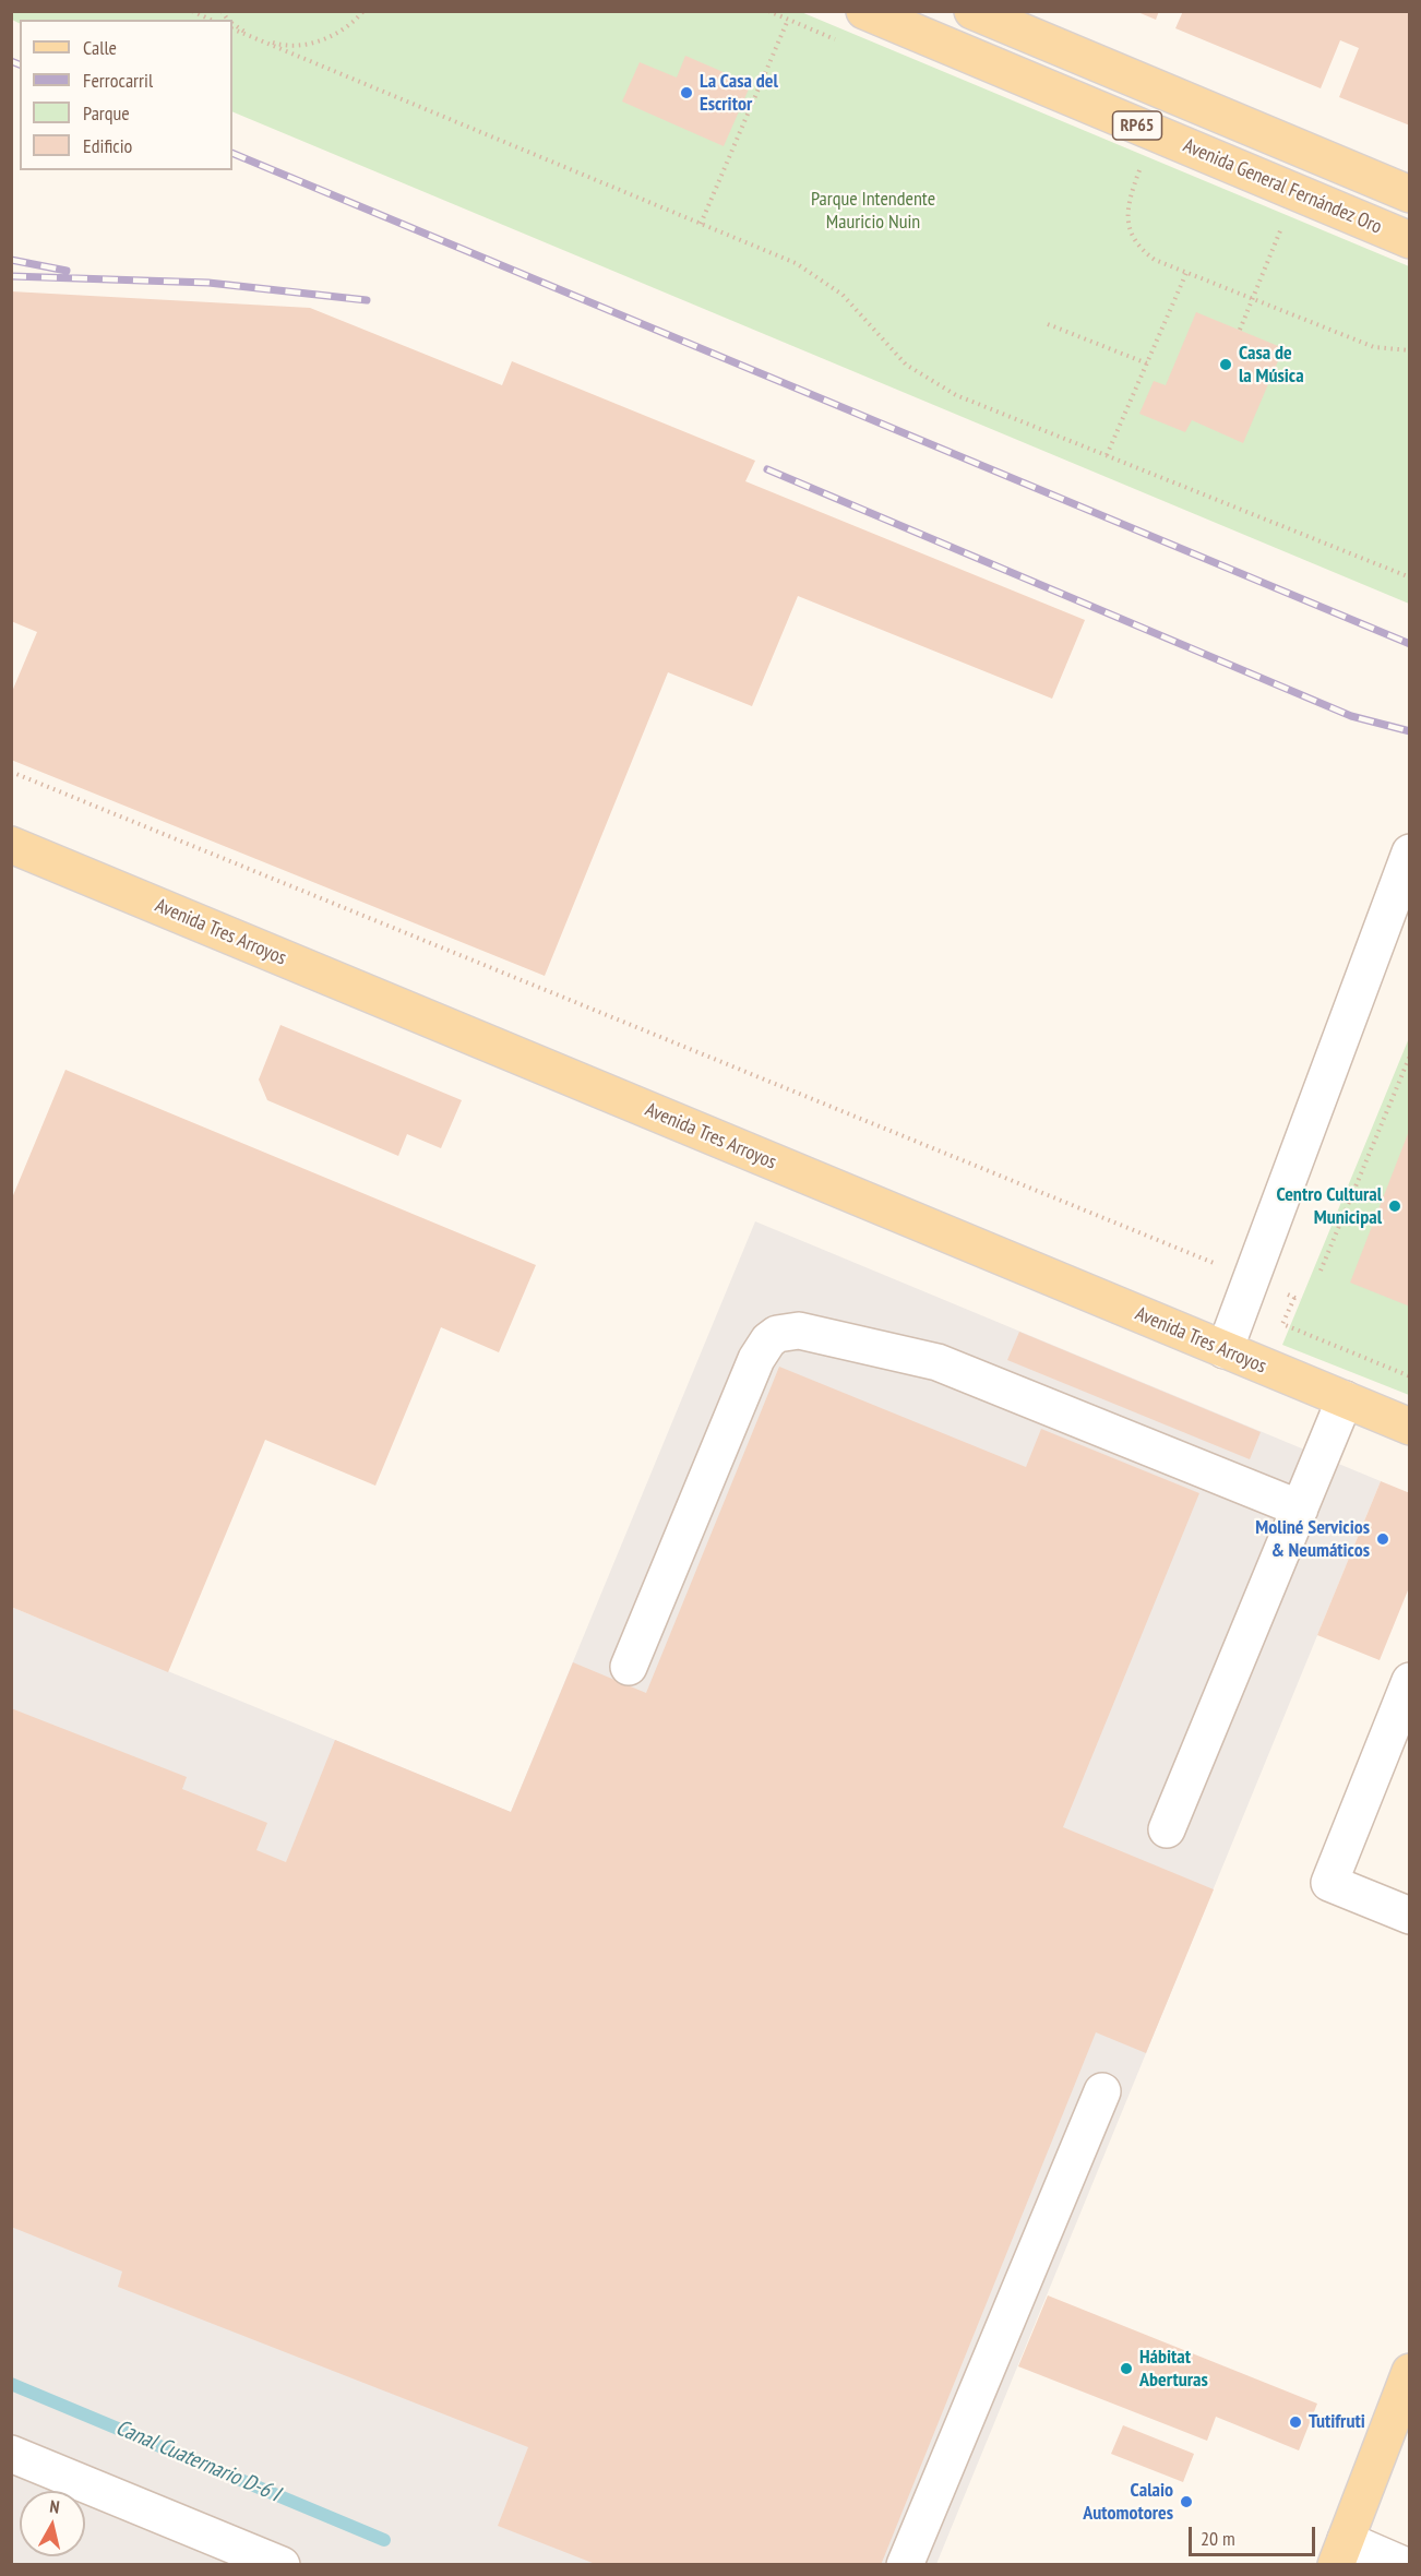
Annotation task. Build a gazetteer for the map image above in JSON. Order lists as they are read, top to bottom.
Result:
{
  "streets": {
    "main road": ["RP65", "Avenida General Fernández Oro", "Avenida Tres Arroyos"]
  },
  "water": ["Canal Cuaternario D-6 I"],
  "parks": ["Parque Intendente Mauricio Nuin"],
  "places": [
    "La Casa del Escritor",
    "Casa de la Música",
    "Centro Cultural Municipal",
    "Moliné Servicios & Neumáticos",
    "Hábitat Aberturas",
    "Tutifruti",
    "Calaio Automotores"
  ],
  "legend": [
    "Calle",
    "Ferrocarril",
    "Parque",
    "Edificio"
  ],
  "scale_bar": "20 m",
  "north": "top"
}
